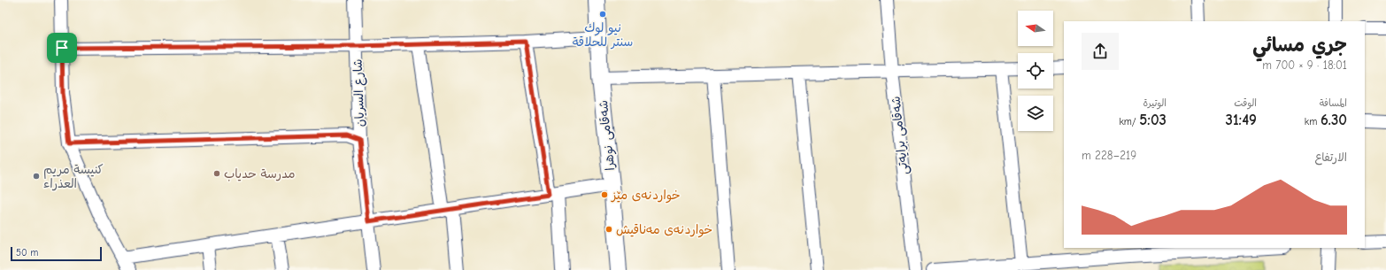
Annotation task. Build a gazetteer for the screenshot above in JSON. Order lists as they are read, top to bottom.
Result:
{
  "streets": {
    "street": ["شارع السريان", "شەقامی نوهرا", "شەقامی برایەتی"]
  },
  "places": [
    "نيو لوك سنتر للحلاقة",
    "مدرسة حدياب",
    "كنيسة مريم العذراء",
    "خواردنەی مێز",
    "خواردنەی مەناقیش"
  ],
  "scale_bar": "50 m",
  "north": "left",
  "page": {
    "heading": ["جري مسائي", "18:01 · 9 × 700 m"],
    "stats": [
      ["المسافة", "6.30 km"],
      ["الوقت", "31:49"],
      ["الوتيرة", "5:03 /km"]
    ],
    "chart": ["الارتفاع", "219–228 m"],
    "scale": "50 m"
  }
}
